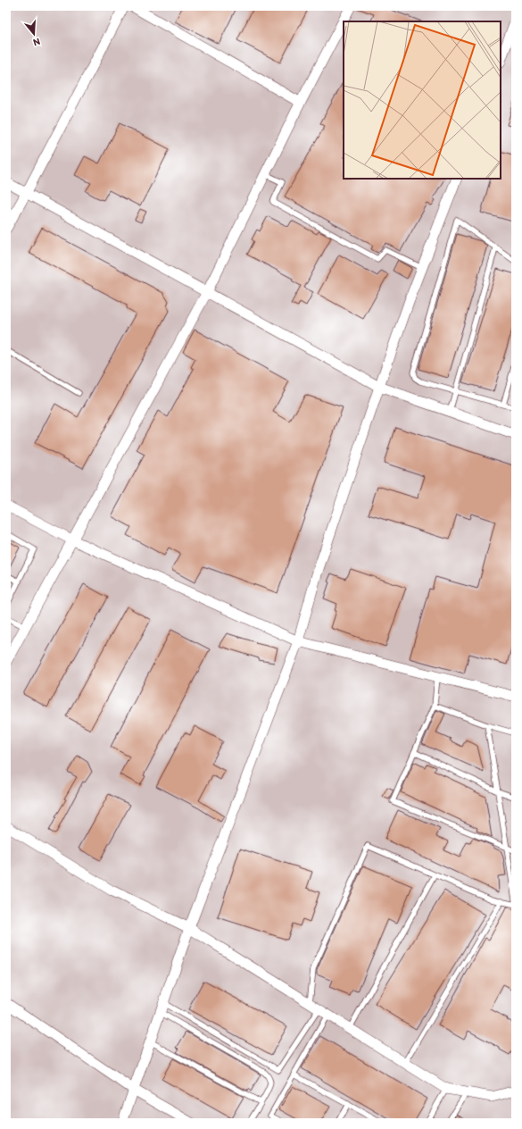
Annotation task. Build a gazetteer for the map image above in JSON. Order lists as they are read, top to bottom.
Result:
{
  "north": "bottom"
}
